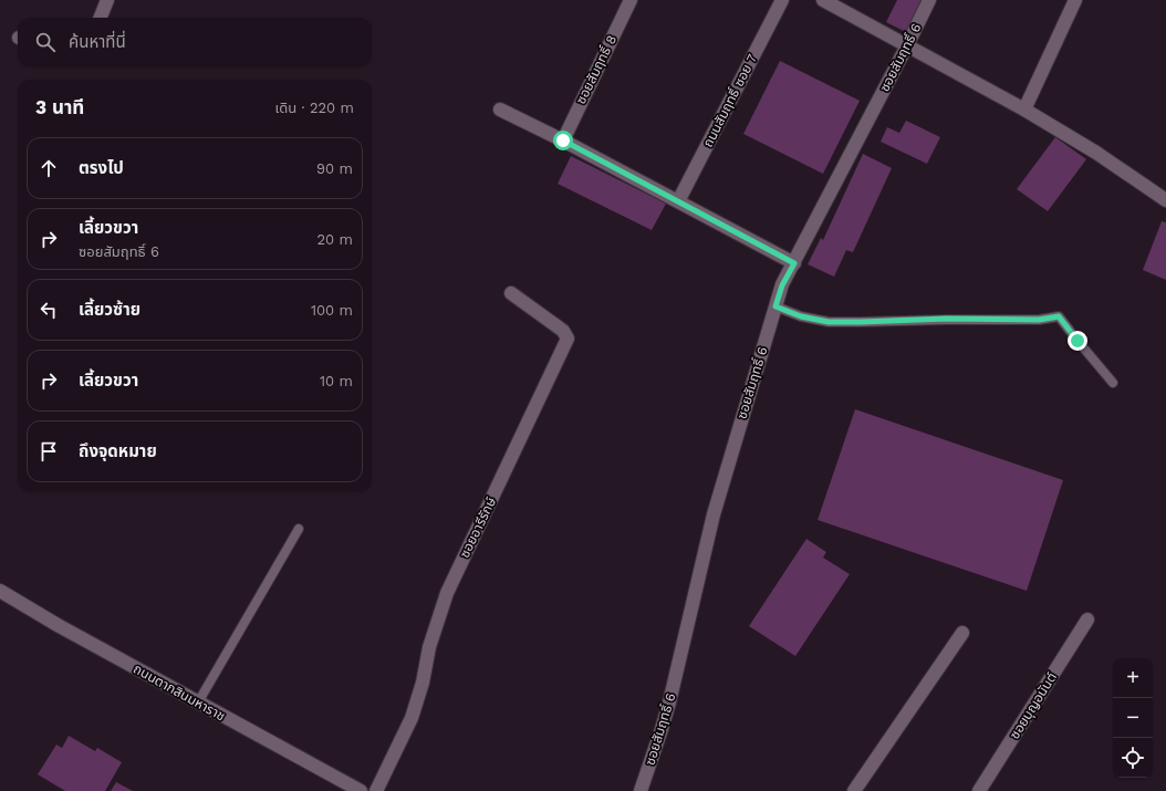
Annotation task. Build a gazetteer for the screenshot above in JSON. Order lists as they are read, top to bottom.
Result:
{
  "streets": {
    "street": [
      "ซอยสัมฤทธิ์ 6",
      "ซอยสัมฤทธิ์ 8",
      "ถนนสัมฤทธิ์ ซอย 7",
      "ซอยอารีรักษ์",
      "ถนนตากสินมหาราช",
      "ซอยบุญอนันต์"
    ]
  },
  "page": {
    "search": "ค้นหาที่นี่",
    "heading": ["3 นาที", "เดิน · 220 m"],
    "list": [
      ["ตรงไป", "90 m"],
      ["เลี้ยวขวา", "ซอยสัมฤทธิ์ 6", "20 m"],
      ["เลี้ยวซ้าย", "100 m"],
      ["เลี้ยวขวา", "10 m"],
      "ถึงจุดหมาย"
    ],
    "map_buttons": ["+", "−"]
  }
}
